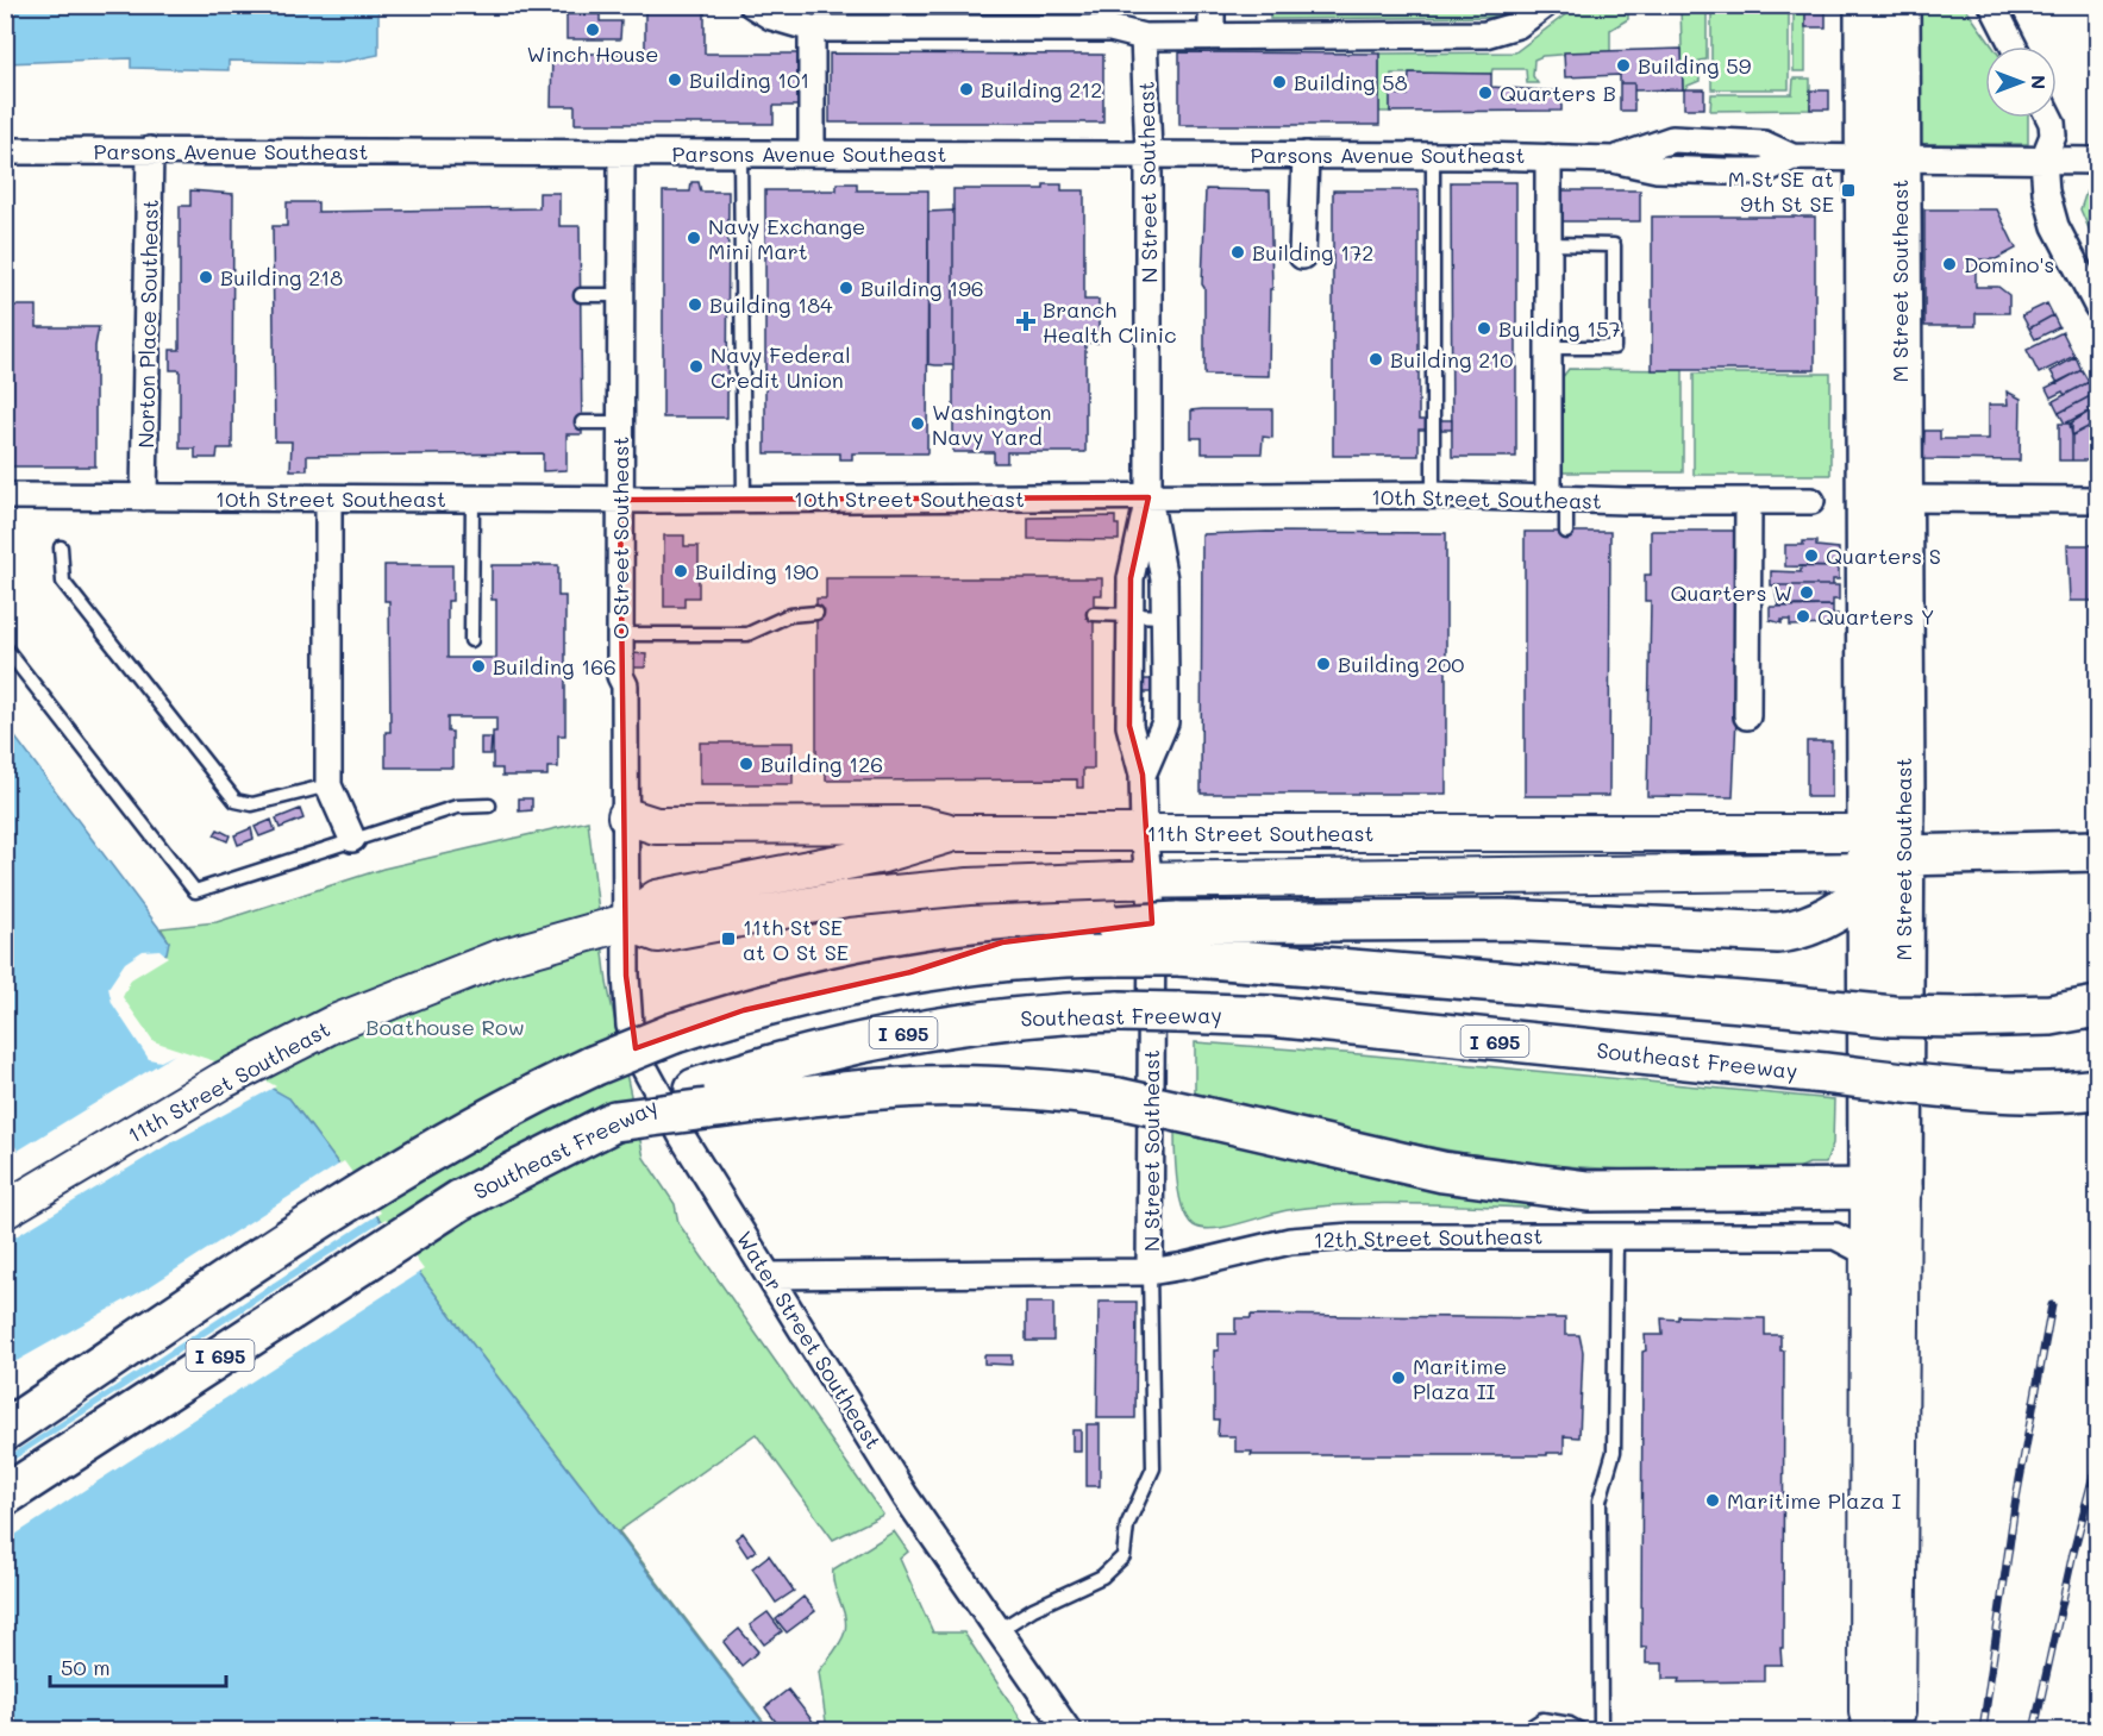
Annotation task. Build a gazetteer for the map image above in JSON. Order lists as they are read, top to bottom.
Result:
{
  "streets": {
    "main road": [
      "M Street Southeast",
      "11th Street Southeast",
      "Southeast Freeway",
      "I 695"
    ],
    "street": [
      "Parsons Avenue Southeast",
      "N Street Southeast",
      "Norton Place Southeast",
      "10th Street Southeast",
      "O Street Southeast",
      "12th Street Southeast",
      "Water Street Southeast"
    ]
  },
  "crossings": [
    ["Parsons Avenue Southeast", "N Street Southeast"],
    ["Parsons Avenue Southeast", "M Street Southeast"],
    ["Parsons Avenue Southeast", "Norton Place Southeast"],
    ["Parsons Avenue Southeast", "O Street Southeast"],
    ["N Street Southeast", "10th Street Southeast"],
    ["N Street Southeast", "11th Street Southeast"],
    ["N Street Southeast", "12th Street Southeast"],
    ["M Street Southeast", "11th Street Southeast"],
    ["M Street Southeast", "12th Street Southeast"],
    ["Norton Place Southeast", "10th Street Southeast"],
    ["10th Street Southeast", "O Street Southeast"],
    ["O Street Southeast", "11th Street Southeast"],
    ["O Street Southeast", "Water Street Southeast"],
    ["11th Street Southeast", "Water Street Southeast"],
    ["12th Street Southeast", "Water Street Southeast"]
  ],
  "parks": ["Boathouse Row"],
  "places": {
    "other": [
      "Winch House",
      "Building 59",
      "Building 101",
      "Building 58",
      "Building 212",
      "Quarters B",
      "Navy Exchange Mini Mart",
      "Building 172",
      "Domino's",
      "Building 218",
      "Building 196",
      "Building 184",
      "Building 157",
      "Building 210",
      "Navy Federal Credit Union",
      "Washington Navy Yard",
      "Quarters S",
      "Building 190",
      "Quarters W",
      "Quarters Y",
      "Building 200",
      "Building 166",
      "Building 126",
      "Maritime Plaza II",
      "Maritime Plaza I"
    ],
    "transit": ["M St SE at 9th St SE", "11th St SE at O St SE"],
    "health": ["Branch Health Clinic"]
  },
  "scale_bar": "50 m",
  "north": "right"
}
